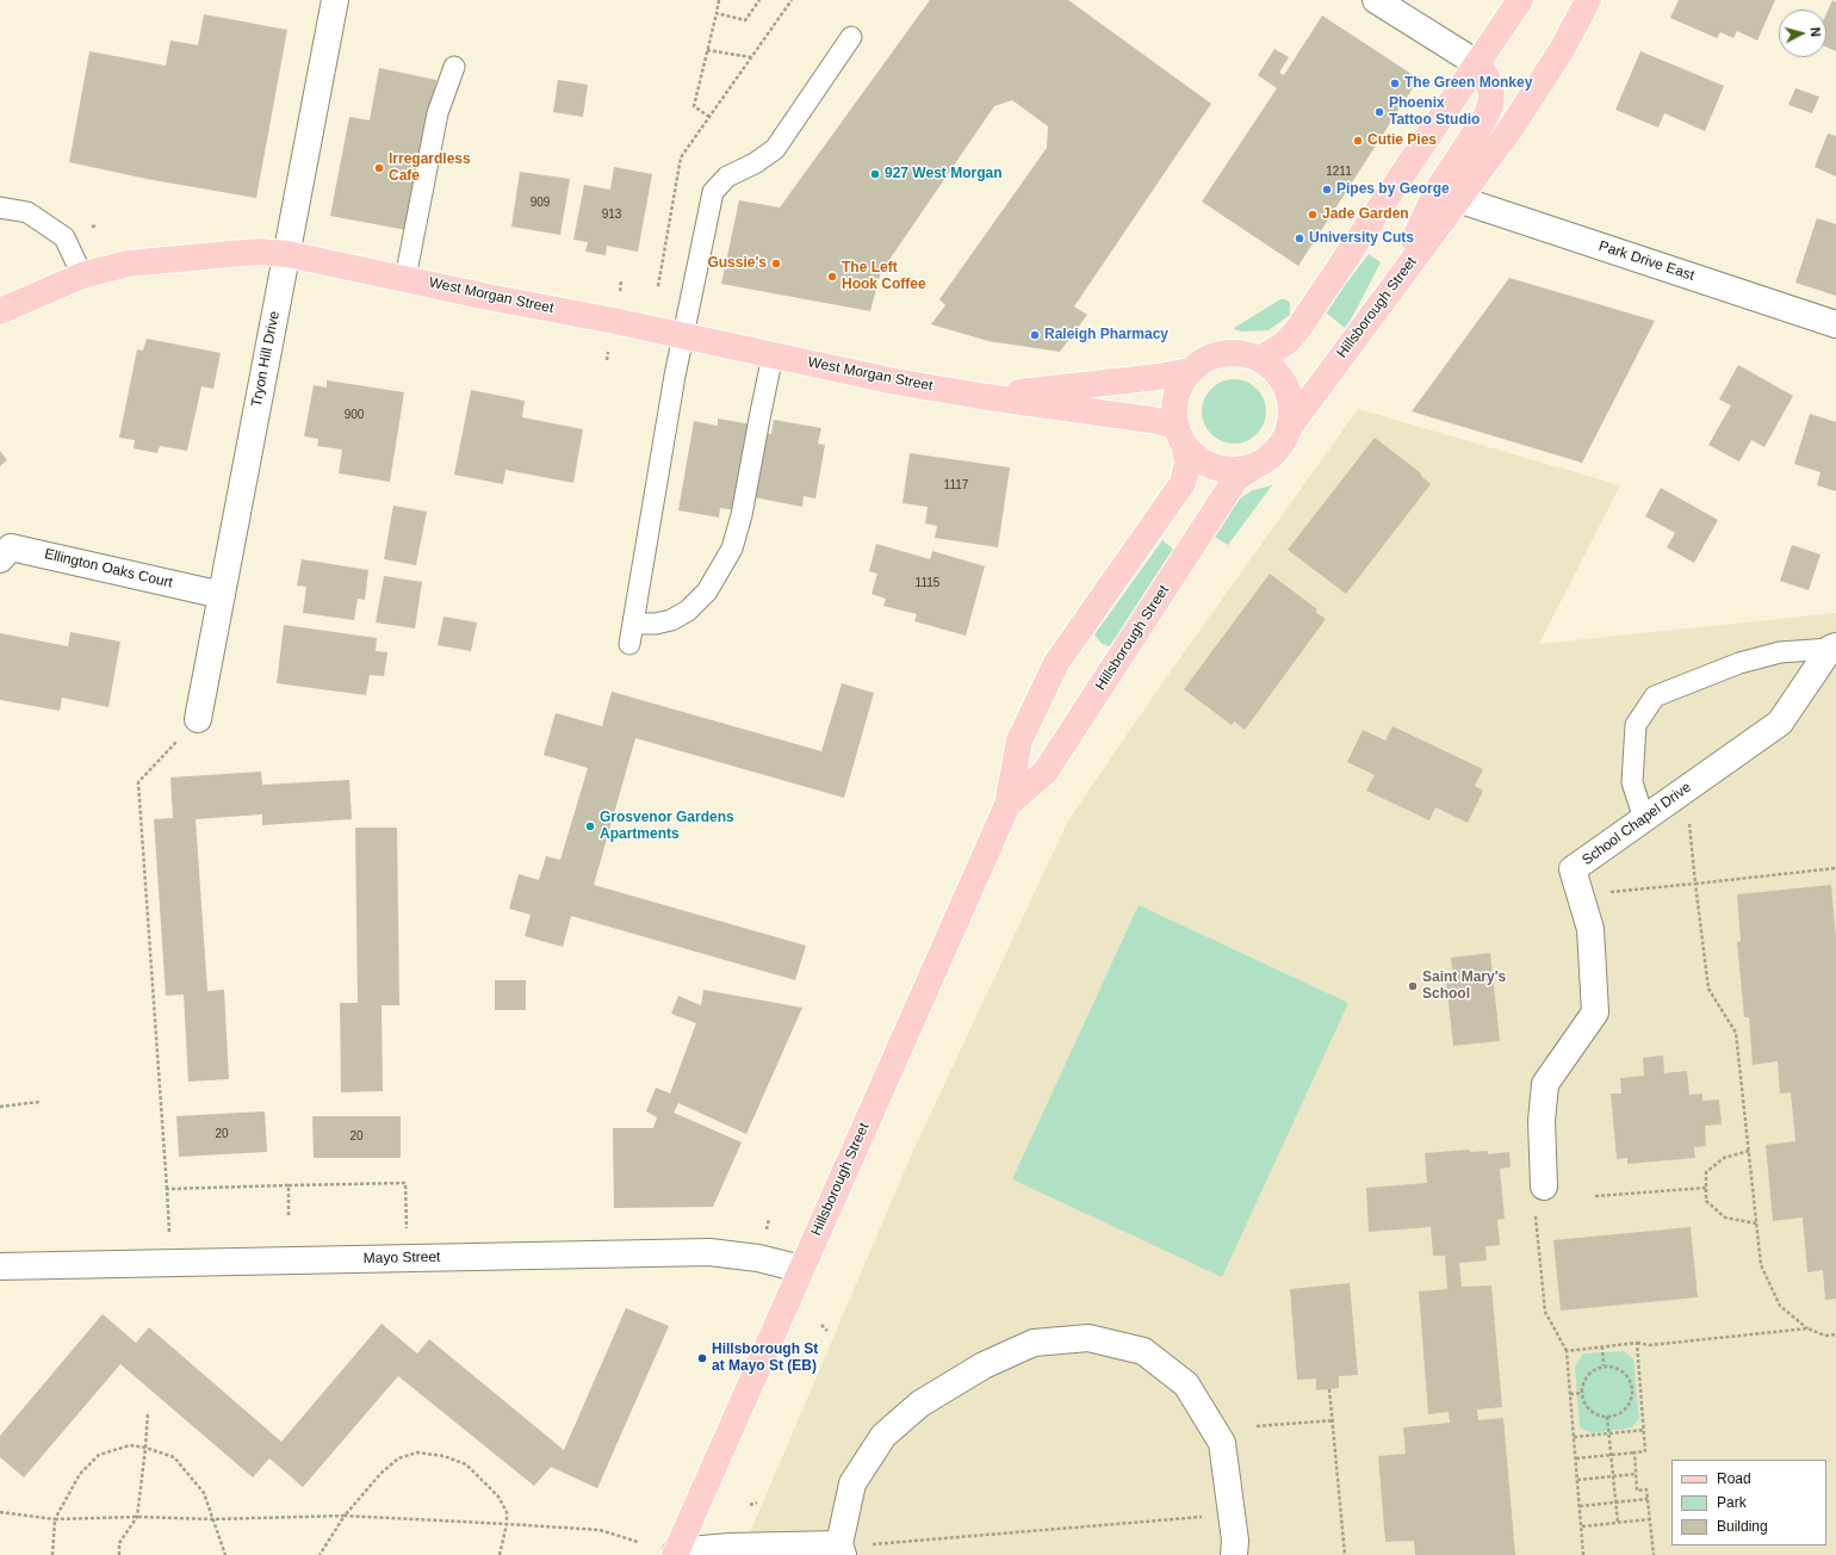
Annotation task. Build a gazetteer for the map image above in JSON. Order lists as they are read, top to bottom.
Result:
{
  "streets": {
    "main road": ["West Morgan Street", "Hillsborough Street"],
    "street": [
      "Park Drive East",
      "Tryon Hill Drive",
      "Ellington Oaks Court",
      "School Chapel Drive",
      "Mayo Street"
    ]
  },
  "crossings": [
    ["Park Drive East", "Hillsborough Street"],
    ["West Morgan Street", "Hillsborough Street"],
    ["West Morgan Street", "Tryon Hill Drive"],
    ["Hillsborough Street", "Mayo Street"],
    ["Tryon Hill Drive", "Ellington Oaks Court"]
  ],
  "places": [
    "The Green Monkey",
    "Phoenix Tattoo Studio",
    "Cutie Pies",
    "Irregardless Cafe",
    "927 West Morgan",
    "Pipes by George",
    "Jade Garden",
    "University Cuts",
    "Gussie's",
    "The Left Hook Coffee",
    "Raleigh Pharmacy",
    "Grosvenor Gardens Apartments",
    "Saint Mary's School",
    "Hillsborough St at Mayo St (EB)"
  ],
  "house_numbers": [
    "1211",
    "909",
    "913",
    "900",
    "1117",
    "1115",
    "20",
    "20"
  ],
  "legend": ["Road", "Park", "Building"],
  "north": "right"
}
